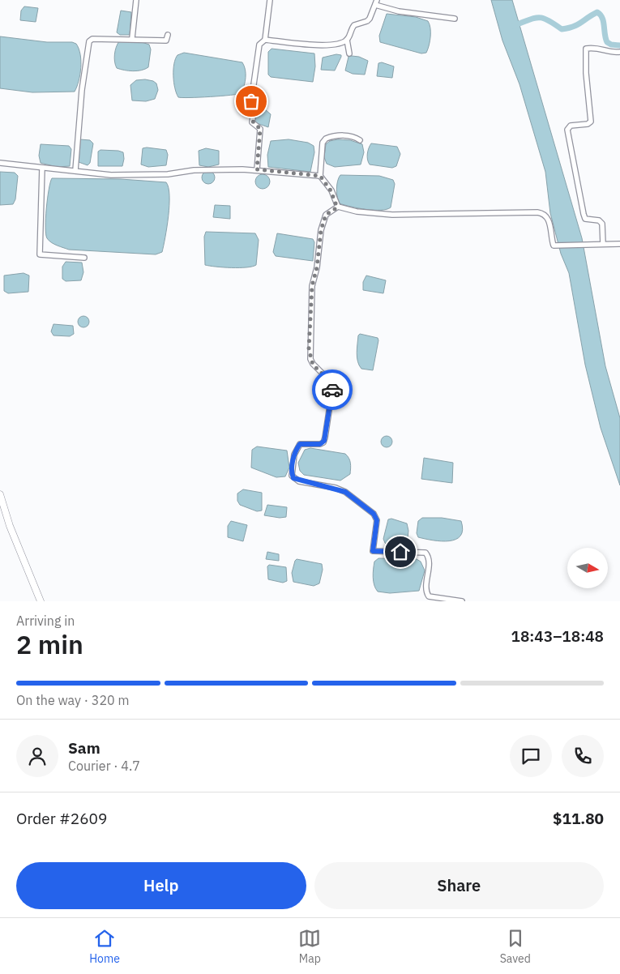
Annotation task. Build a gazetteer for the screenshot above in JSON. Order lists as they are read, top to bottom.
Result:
{
  "north": "right",
  "page": {
    "heading": ["2 min", "Arriving in", "18:43–18:48"],
    "panel": [
      "Sam",
      "Courier · 4.7",
      "Order #2609",
      "$11.80"
    ],
    "bar": "On the way · 320 m",
    "buttons": ["Help", "Share"],
    "tabs": ["Home", "Map", "Saved"]
  }
}
